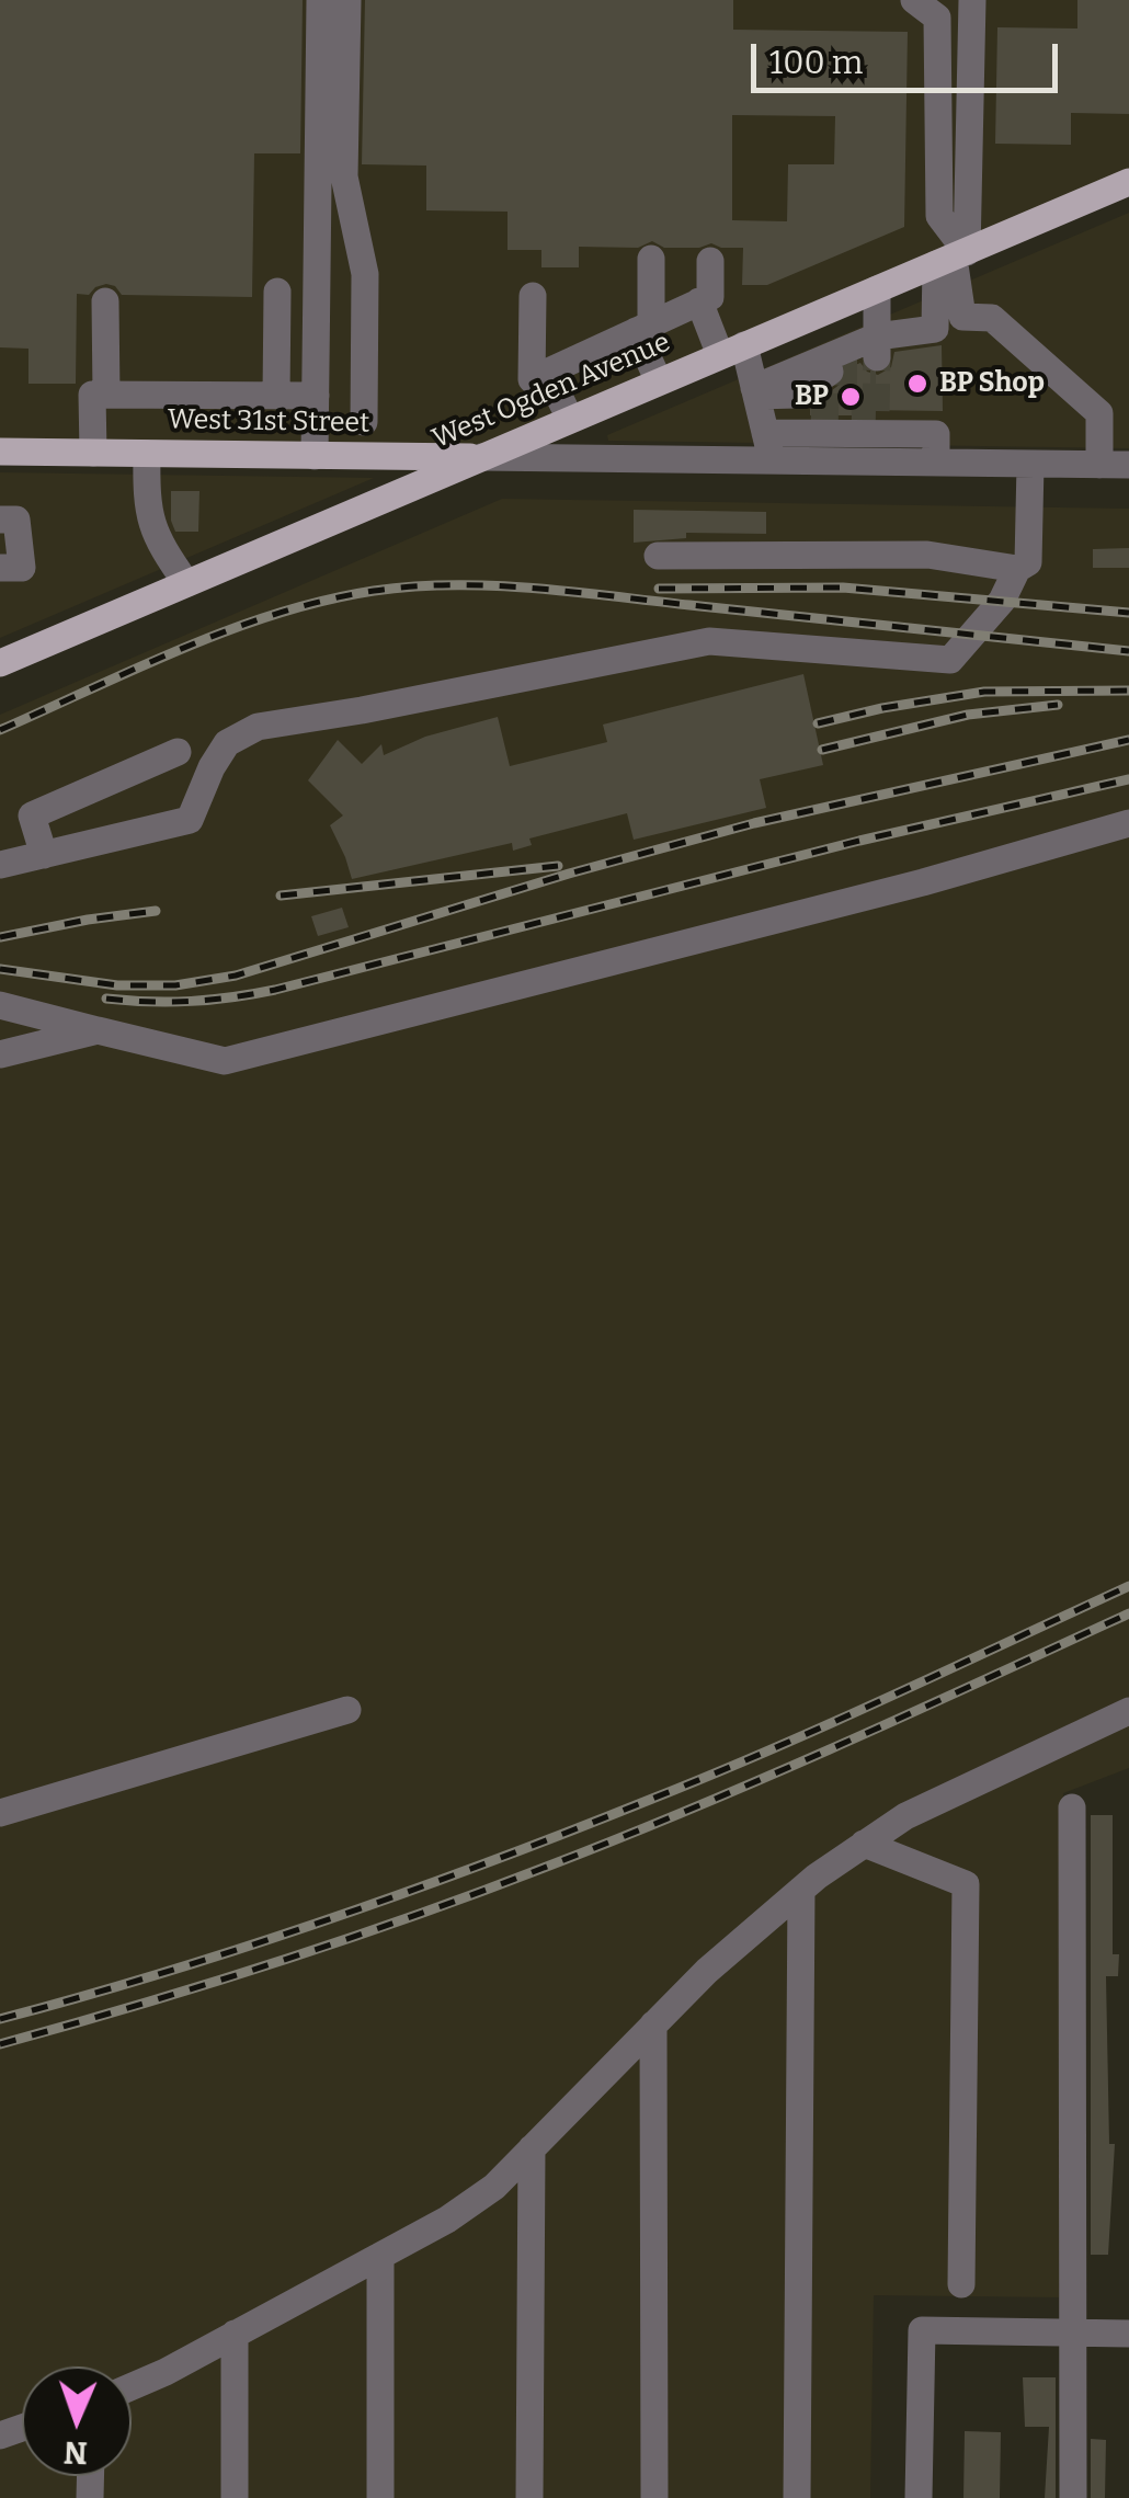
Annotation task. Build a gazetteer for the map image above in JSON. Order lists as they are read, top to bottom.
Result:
{
  "streets": {
    "main road": ["West Ogden Avenue", "West 31st Street"]
  },
  "crossings": [
    ["West Ogden Avenue", "West 31st Street"]
  ],
  "places": ["BP Shop", "BP"],
  "scale_bar": "100 m",
  "north": "bottom"
}
